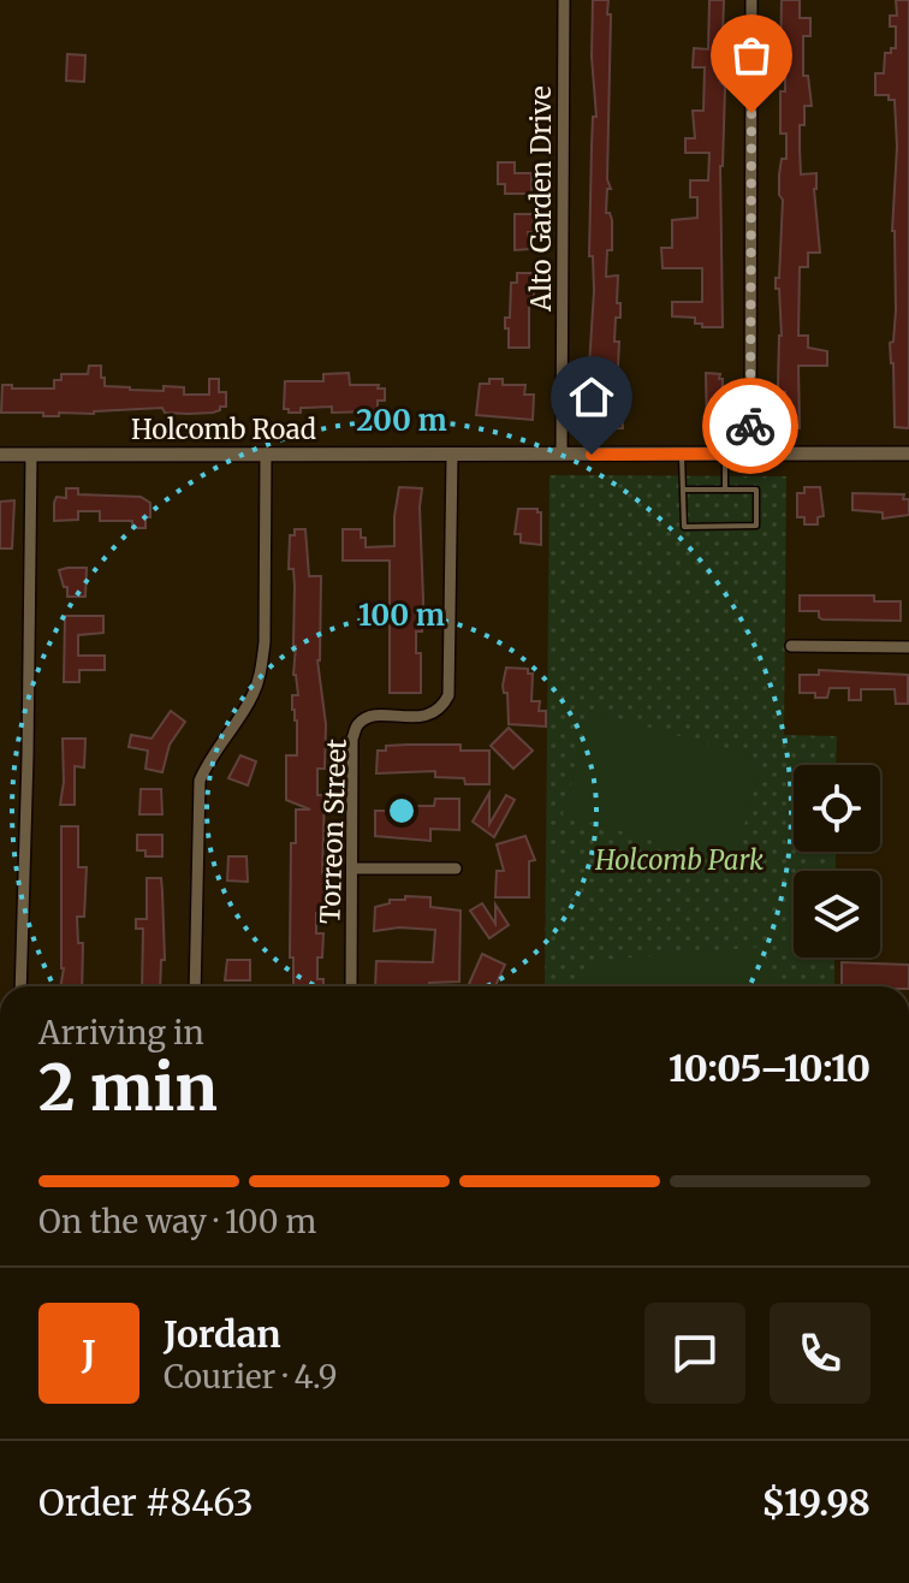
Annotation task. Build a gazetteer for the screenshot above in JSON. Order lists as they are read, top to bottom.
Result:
{
  "streets": {
    "street": ["Alto Garden Drive", "Holcomb Road", "Torreon Street"]
  },
  "crossings": [
    ["Alto Garden Drive", "Holcomb Road"],
    ["Holcomb Road", "Torreon Street"]
  ],
  "parks": ["Holcomb Park"],
  "page": {
    "heading": ["2 min", "Arriving in", "10:05–10:10"],
    "panel": [
      "Jordan",
      "Courier · 4.9",
      "Order #8463",
      "$19.98"
    ],
    "bar": "On the way · 100 m",
    "round": "J"
  },
  "rings": ["200 m", "100 m"]
}
